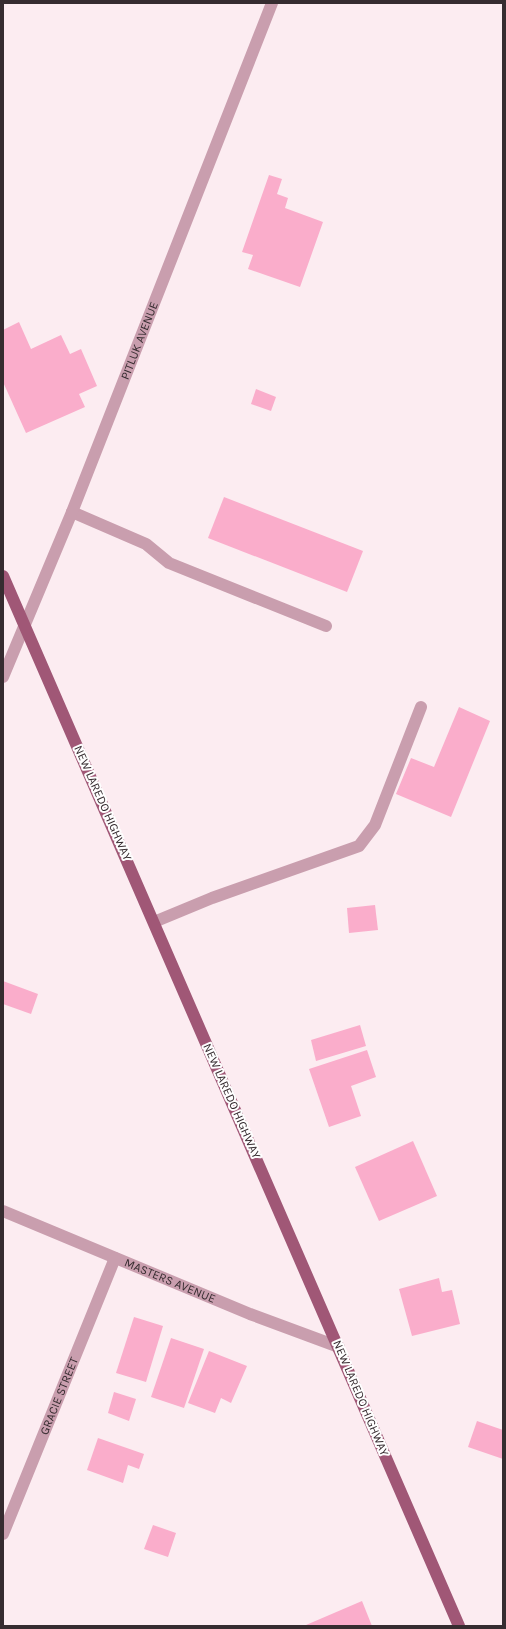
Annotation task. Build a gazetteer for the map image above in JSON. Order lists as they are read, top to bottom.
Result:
{
  "streets": {
    "main road": ["NEW LAREDO HIGHWAY"],
    "street": ["PITLUK AVENUE", "MASTERS AVENUE", "GRACIE STREET"]
  },
  "crossings": [
    ["PITLUK AVENUE", "NEW LAREDO HIGHWAY"],
    ["NEW LAREDO HIGHWAY", "MASTERS AVENUE"],
    ["MASTERS AVENUE", "GRACIE STREET"]
  ]
}
